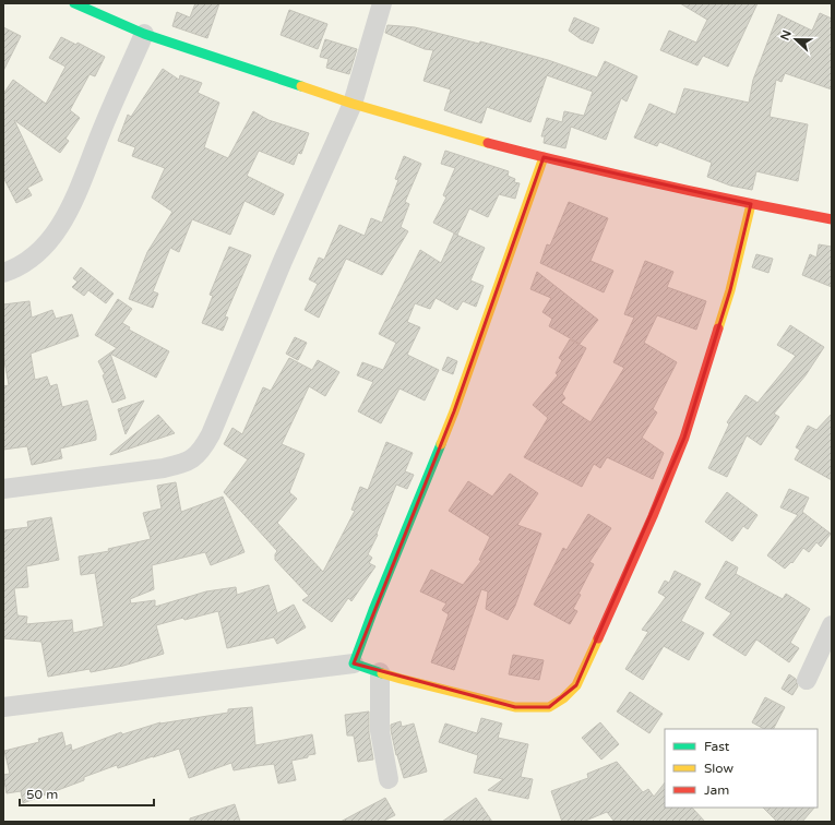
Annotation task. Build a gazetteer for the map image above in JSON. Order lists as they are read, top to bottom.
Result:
{
  "legend": ["Fast", "Slow", "Jam"],
  "scale_bar": "50 m",
  "north": "left"
}
